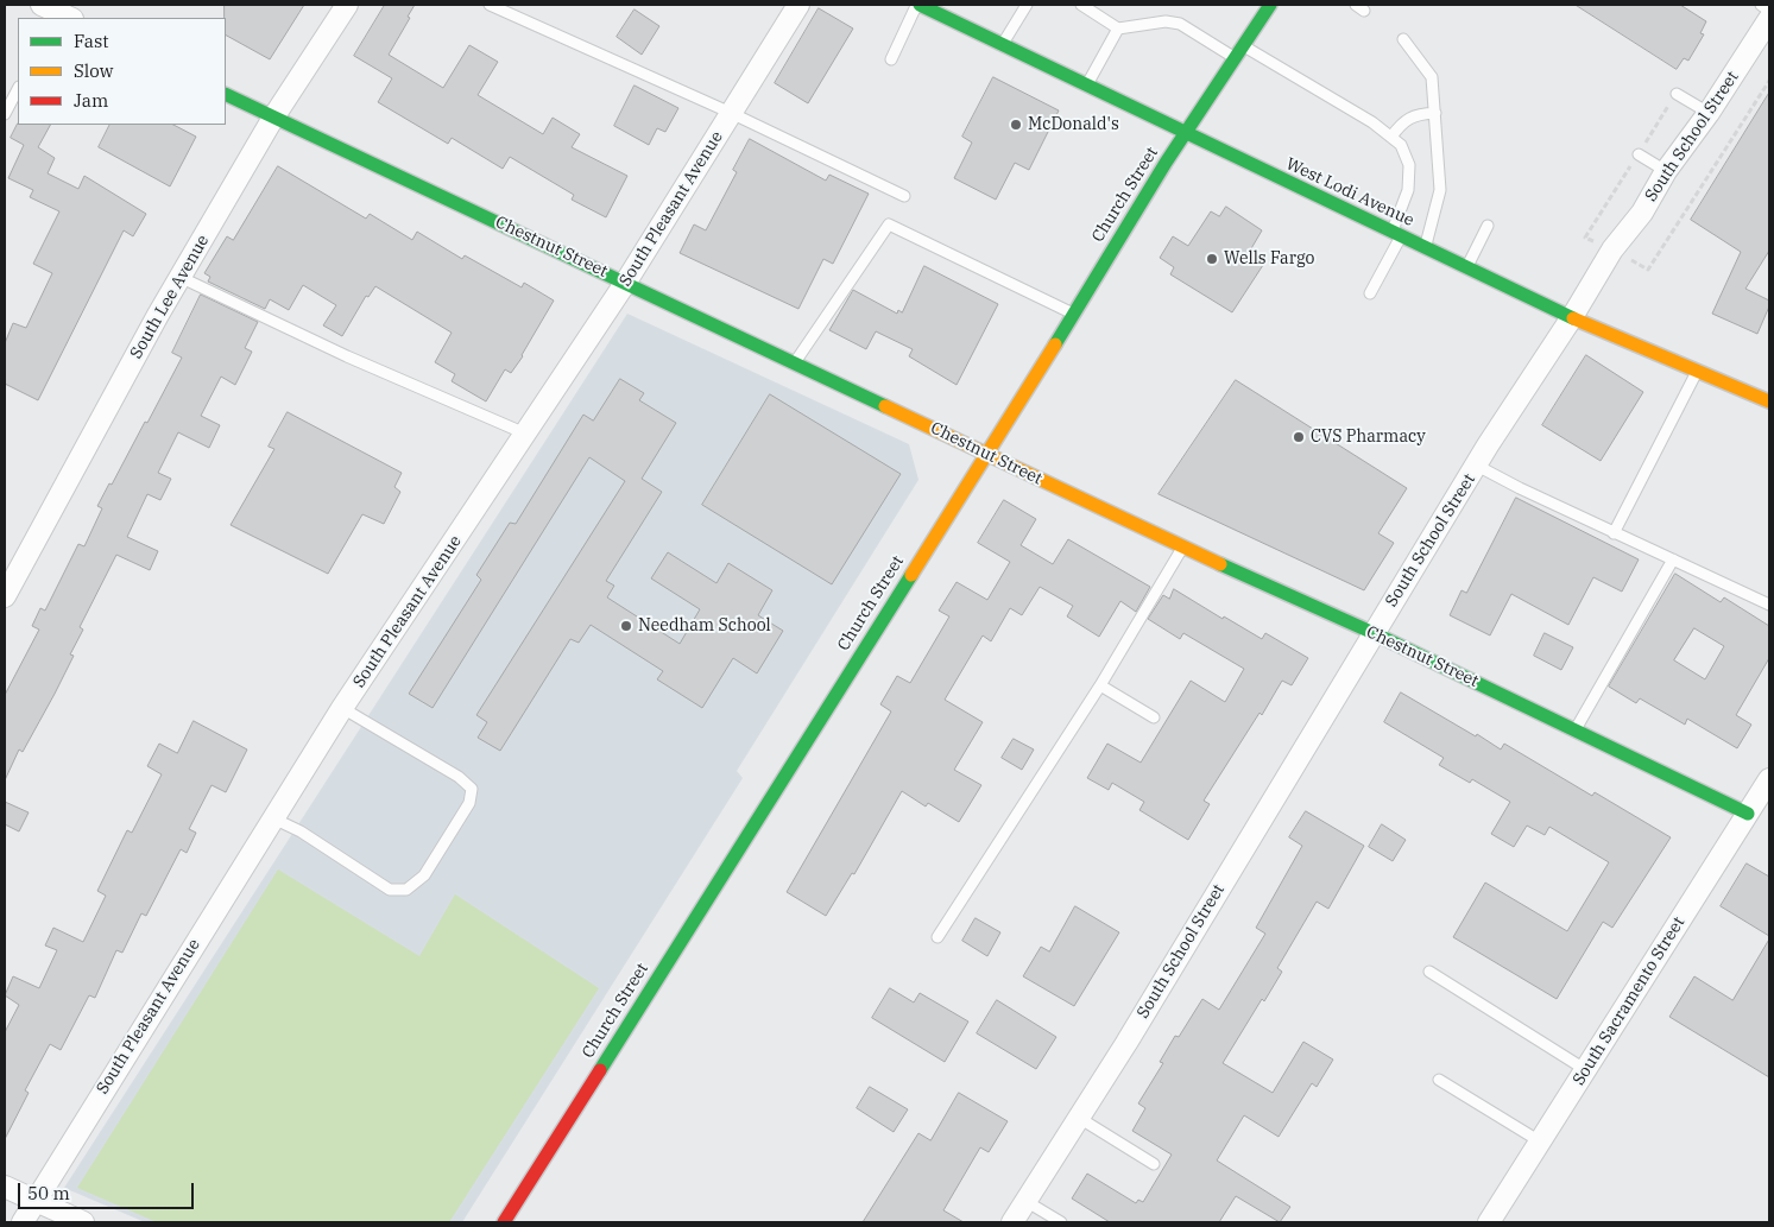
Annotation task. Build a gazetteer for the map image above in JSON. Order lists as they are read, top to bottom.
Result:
{
  "streets": {
    "street": [
      "South School Street",
      "West Lodi Avenue",
      "Church Street",
      "South Pleasant Avenue",
      "Chestnut Street",
      "South Lee Avenue",
      "South Sacramento Street"
    ]
  },
  "crossings": [
    ["South School Street", "West Lodi Avenue"],
    ["South School Street", "Chestnut Street"],
    ["West Lodi Avenue", "Church Street"],
    ["Church Street", "Chestnut Street"],
    ["South Pleasant Avenue", "Chestnut Street"],
    ["Chestnut Street", "South Lee Avenue"],
    ["Chestnut Street", "South Sacramento Street"]
  ],
  "places": [
    "McDonald's",
    "Wells Fargo",
    "CVS Pharmacy",
    "Needham School"
  ],
  "legend": ["Fast", "Slow", "Jam"],
  "scale_bar": "50 m"
}
